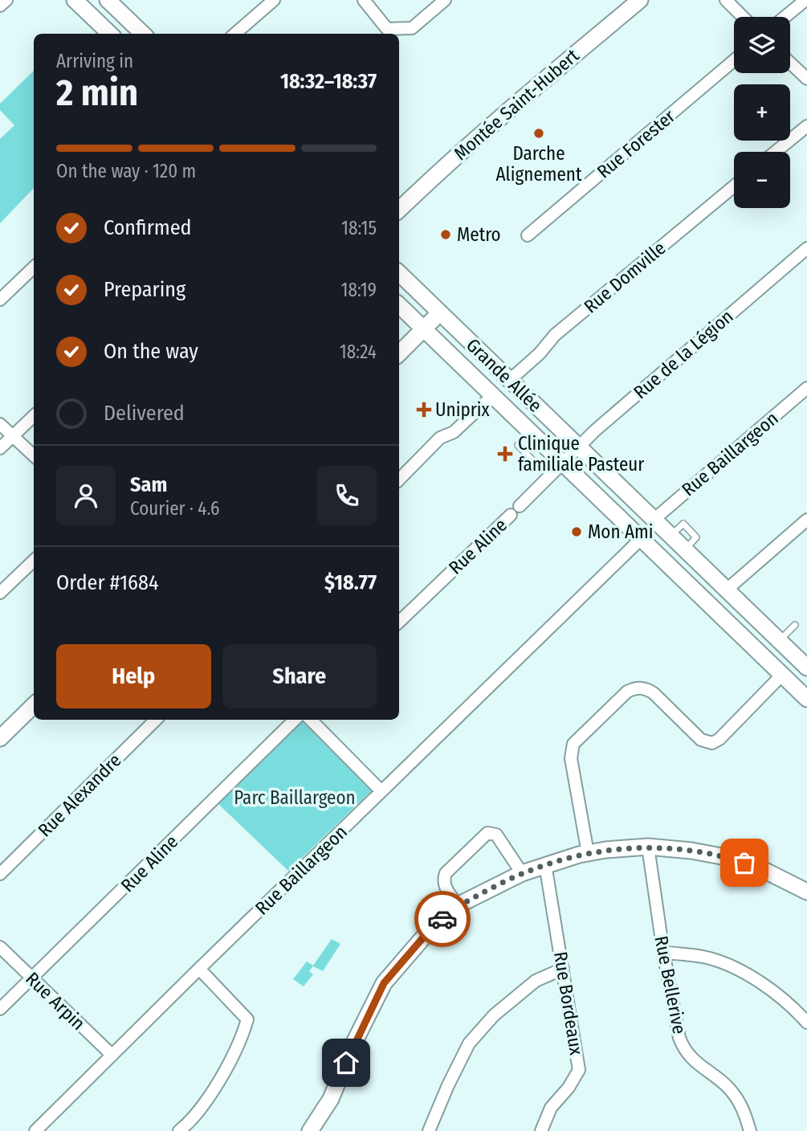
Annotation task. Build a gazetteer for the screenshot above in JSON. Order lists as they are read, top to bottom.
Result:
{
  "streets": {
    "main road": ["Montée Saint-Hubert", "Grande Allée"],
    "street": [
      "Rue Forester",
      "Rue Domville",
      "Rue de la Légion",
      "Rue Baillargeon",
      "Rue Aline",
      "Rue Alexandre",
      "Rue Bellerive",
      "Rue Arpin",
      "Rue Bordeaux"
    ]
  },
  "crossings": [
    ["Rue Domville", "Grande Allée"],
    ["Rue de la Légion", "Grande Allée"],
    ["Rue de la Légion", "Rue Aline"],
    ["Grande Allée", "Rue Baillargeon"],
    ["Grande Allée", "Rue Aline"],
    ["Rue Baillargeon", "Rue Arpin"],
    ["Rue Aline", "Rue Arpin"]
  ],
  "parks": ["Parc Baillargeon"],
  "places": {
    "other": ["Darche Alignement", "Metro", "Mon Ami"],
    "health": ["Uniprix", "Clinique familiale Pasteur"]
  },
  "page": {
    "map_buttons": ["+", "−"],
    "heading": ["2 min", "Arriving in", "18:32–18:37"],
    "panel": [
      "Sam",
      "Courier · 4.6",
      "Order #1684",
      "$18.77"
    ],
    "bar": "On the way · 120 m",
    "list": [
      ["Confirmed", "18:15"],
      ["Preparing", "18:19"],
      ["On the way", "18:24"],
      "Delivered"
    ],
    "buttons": ["Help", "Share"]
  }
}
